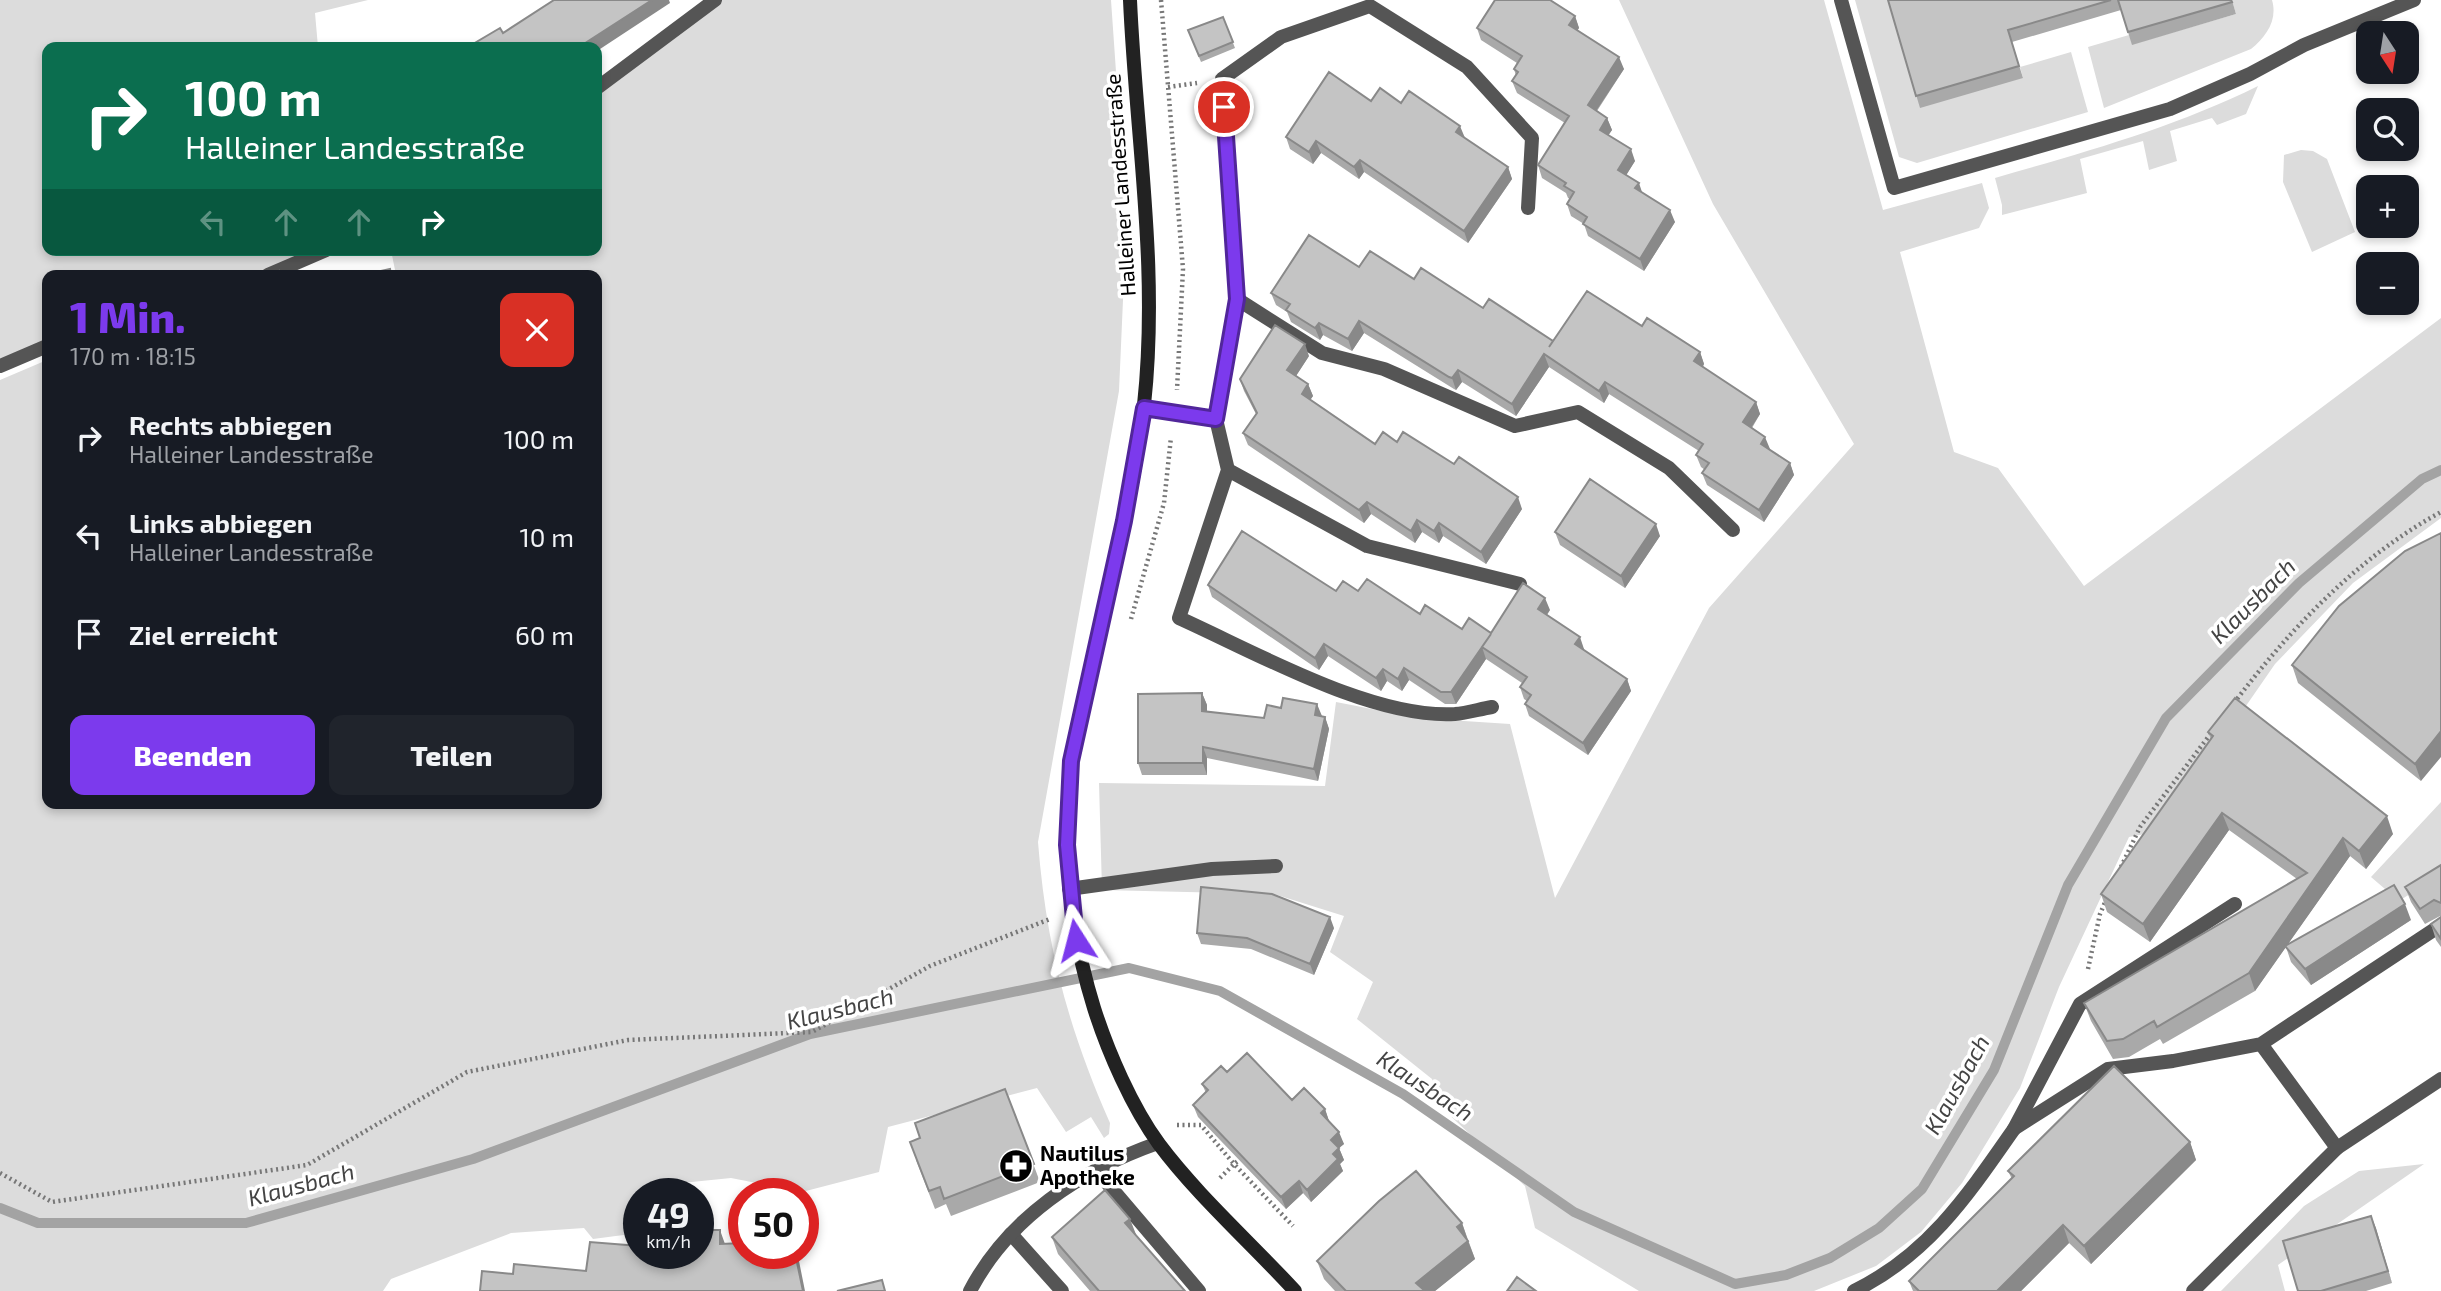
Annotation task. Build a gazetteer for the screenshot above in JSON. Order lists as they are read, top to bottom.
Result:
{
  "streets": {
    "main road": ["Halleiner Landesstraße"]
  },
  "water": ["Klausbach"],
  "places": {
    "pharmacy": ["Nautilus Apotheke"]
  },
  "north": "bottom",
  "page": {
    "map_buttons": ["+", "−"],
    "turn": ["100 m", "Halleiner Landesstraße"],
    "heading": ["1 Min.", "170 m · 18:15"],
    "list": [
      {
        "name": "Rechts abbiegen",
        "note": "Halleiner Landesstraße",
        "value": "100 m"
      },
      {
        "name": "Links abbiegen",
        "note": "Halleiner Landesstraße",
        "value": "10 m"
      },
      {
        "name": "Ziel erreicht",
        "value": "60 m"
      }
    ],
    "buttons": ["Beenden", "Teilen"],
    "speed": "49 km/h",
    "limit": "50"
  }
}
